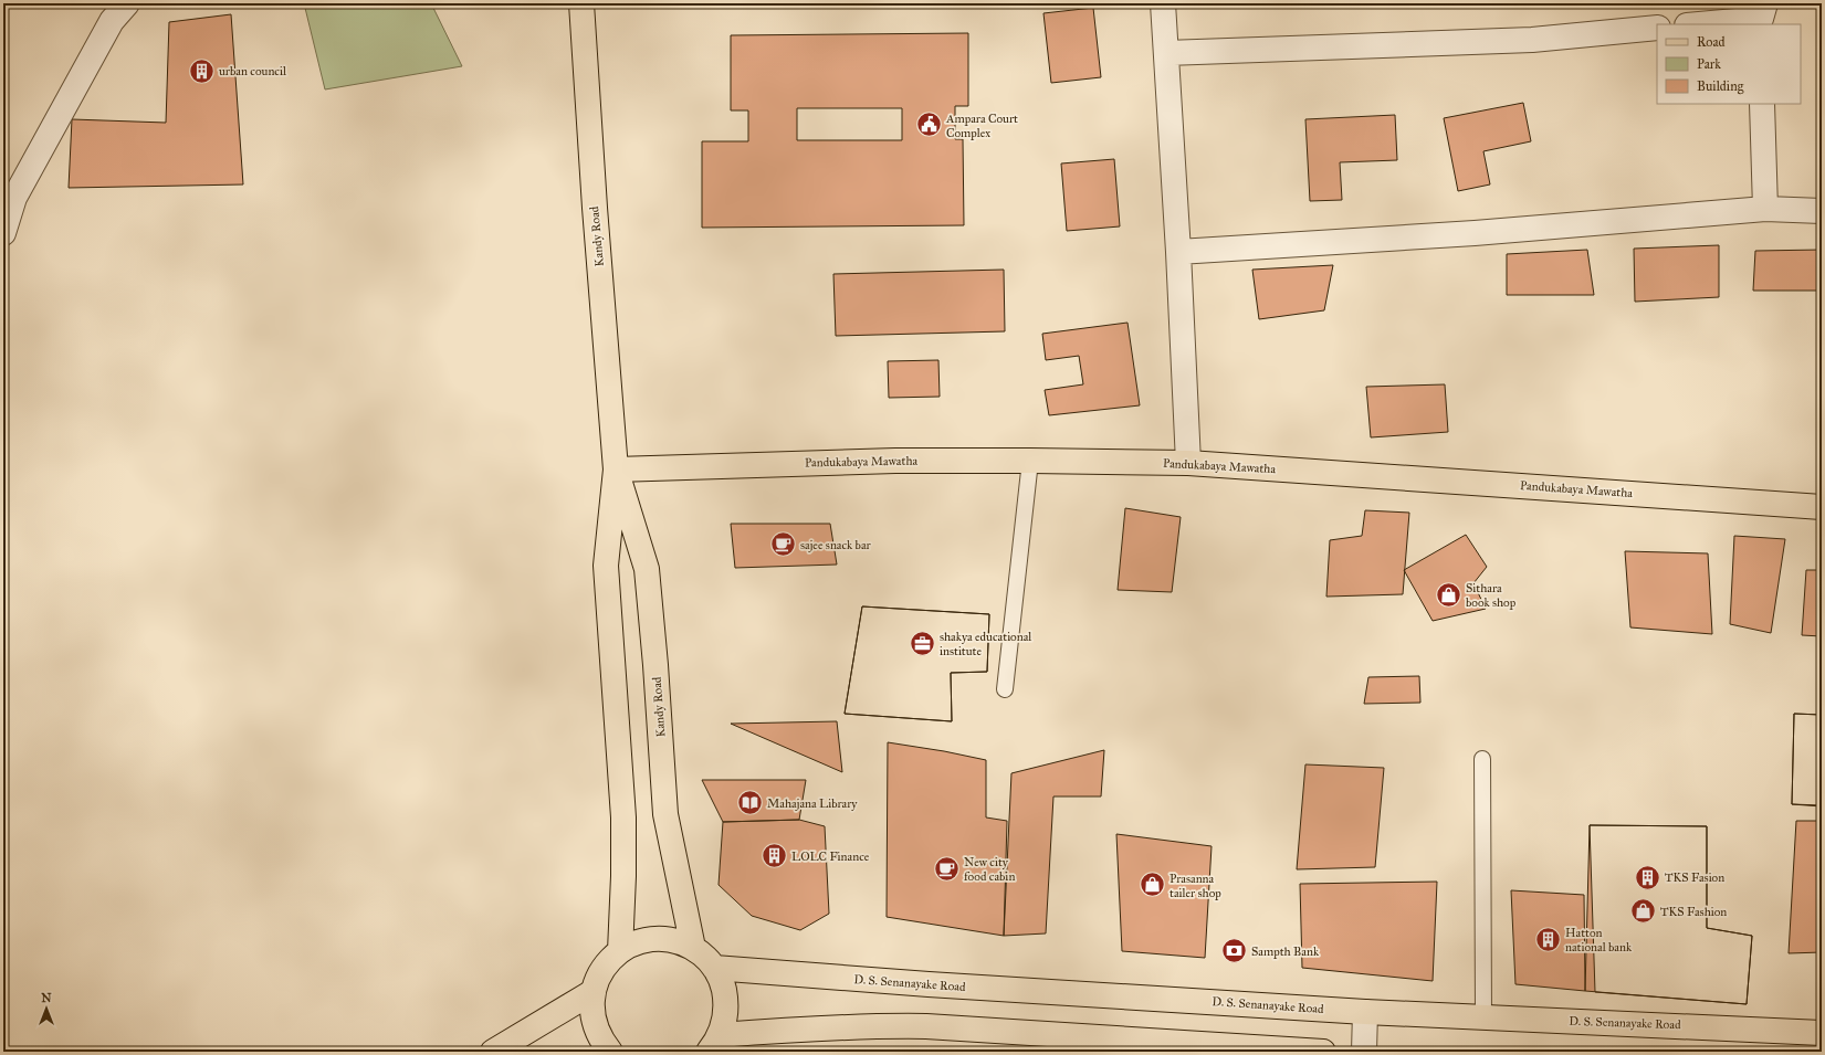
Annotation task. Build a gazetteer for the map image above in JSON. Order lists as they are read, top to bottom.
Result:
{
  "streets": {
    "main road": ["Kandy Road", "Pandukabaya Mawatha", "D. S. Senanayake Road"]
  },
  "crossings": [
    ["Kandy Road", "Pandukabaya Mawatha"]
  ],
  "places": {
    "building": [
      "urban council",
      "LOLC Finance",
      "TKS Fasion",
      "Hatton national bank"
    ],
    "public building": ["Ampara Court Complex"],
    "cafe": ["sajee snack bar", "New city food cabin"],
    "shop": ["Sithara book shop", "Prasanna tailer shop", "TKS Fashion"],
    "office": ["shakya educational institute"],
    "library": ["Mahajana Library"],
    "bank": ["Sampth Bank"]
  },
  "legend": ["Road", "Park", "Building"],
  "north": "top"
}
